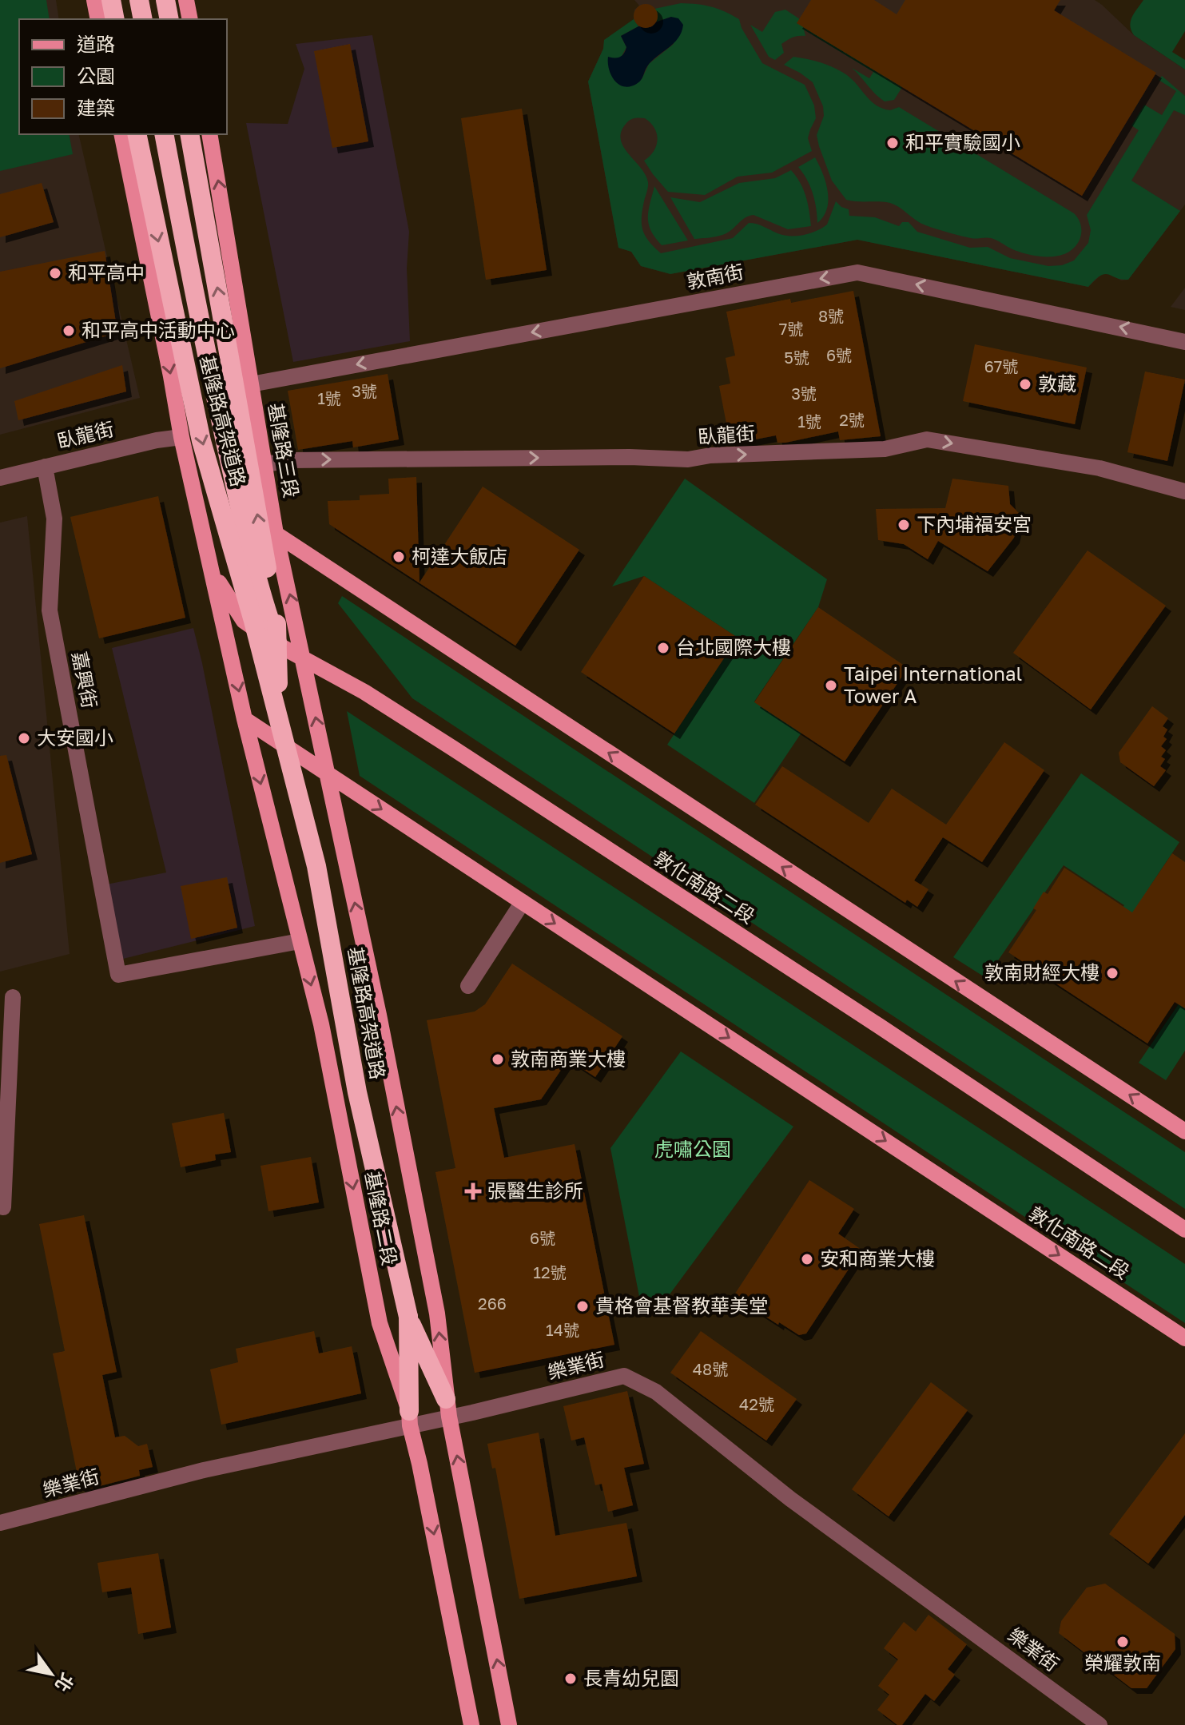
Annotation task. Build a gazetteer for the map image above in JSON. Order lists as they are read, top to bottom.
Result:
{
  "streets": {
    "highway": ["基隆路高架道路"],
    "main road": ["基隆路三段", "敦化南路二段", "基隆路二段"],
    "street": [
      "敦南街",
      "臥龍街",
      "嘉興街",
      "樂業街"
    ]
  },
  "crossings": [
    ["敦南街", "基隆路三段"],
    ["基隆路高架道路", "基隆路二段"],
    ["基隆路高架道路", "樂業街"],
    ["臥龍街", "基隆路三段"],
    ["臥龍街", "嘉興街"],
    ["基隆路三段", "敦化南路二段"],
    ["基隆路三段", "基隆路二段"],
    ["嘉興街", "基隆路二段"],
    ["敦化南路二段", "基隆路二段"],
    ["基隆路二段", "樂業街"]
  ],
  "one_way": ["敦南街", "臥龍街"],
  "parks": ["虎嘯公園"],
  "places": {
    "other": [
      "和平實驗國小",
      "和平高中",
      "和平高中活動中心",
      "敦藏",
      "下內埔福安宮",
      "柯達大飯店",
      "台北國際大樓",
      "Taipei International Tower A",
      "大安國小",
      "敦南財經大樓",
      "敦南商業大樓",
      "安和商業大樓",
      "貴格會基督教華美堂",
      "榮耀敦南",
      "長青幼兒園"
    ],
    "health": ["張醫生診所"]
  },
  "house_numbers": [
    "8號",
    "7號",
    "6號",
    "5號",
    "67號",
    "3號",
    "3號",
    "1號",
    "2號",
    "1號",
    "6號",
    "12號",
    "266",
    "14號",
    "48號",
    "42號"
  ],
  "legend": ["道路", "公園", "建築"],
  "north": "bottom right"
}
